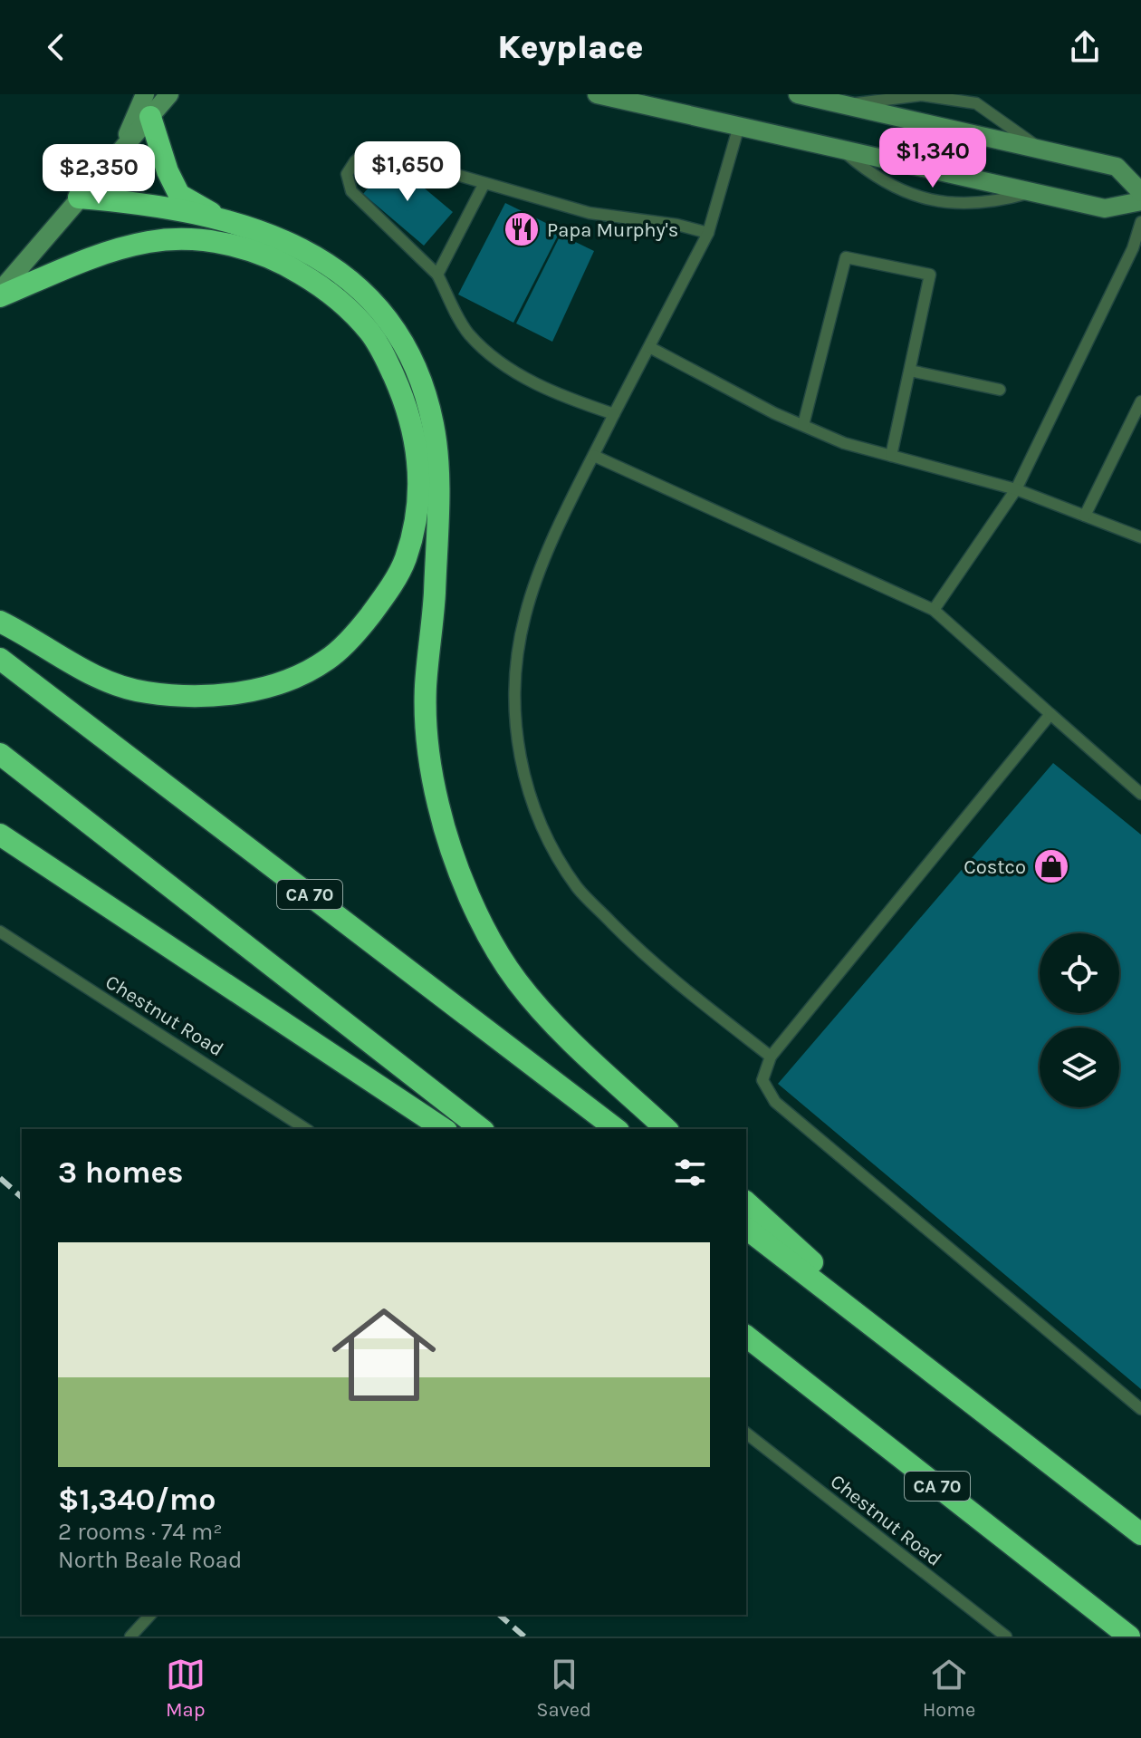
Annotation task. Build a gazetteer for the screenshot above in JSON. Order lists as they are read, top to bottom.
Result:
{
  "streets": {
    "highway": ["CA 70"],
    "lane": ["Chestnut Road"]
  },
  "places": {
    "restaurant": ["Papa Murphy's"],
    "shop": ["Costco"]
  },
  "page": {
    "header": "Keyplace",
    "price": ["$1,340", "$1,650", "$2,350"],
    "heading": "3 homes",
    "list": [
      {
        "name": "$1,340/mo",
        "note": "2 rooms · 74 m² · North Beale Road"
      }
    ],
    "tabs": ["Map", "Saved", "Home"]
  }
}
